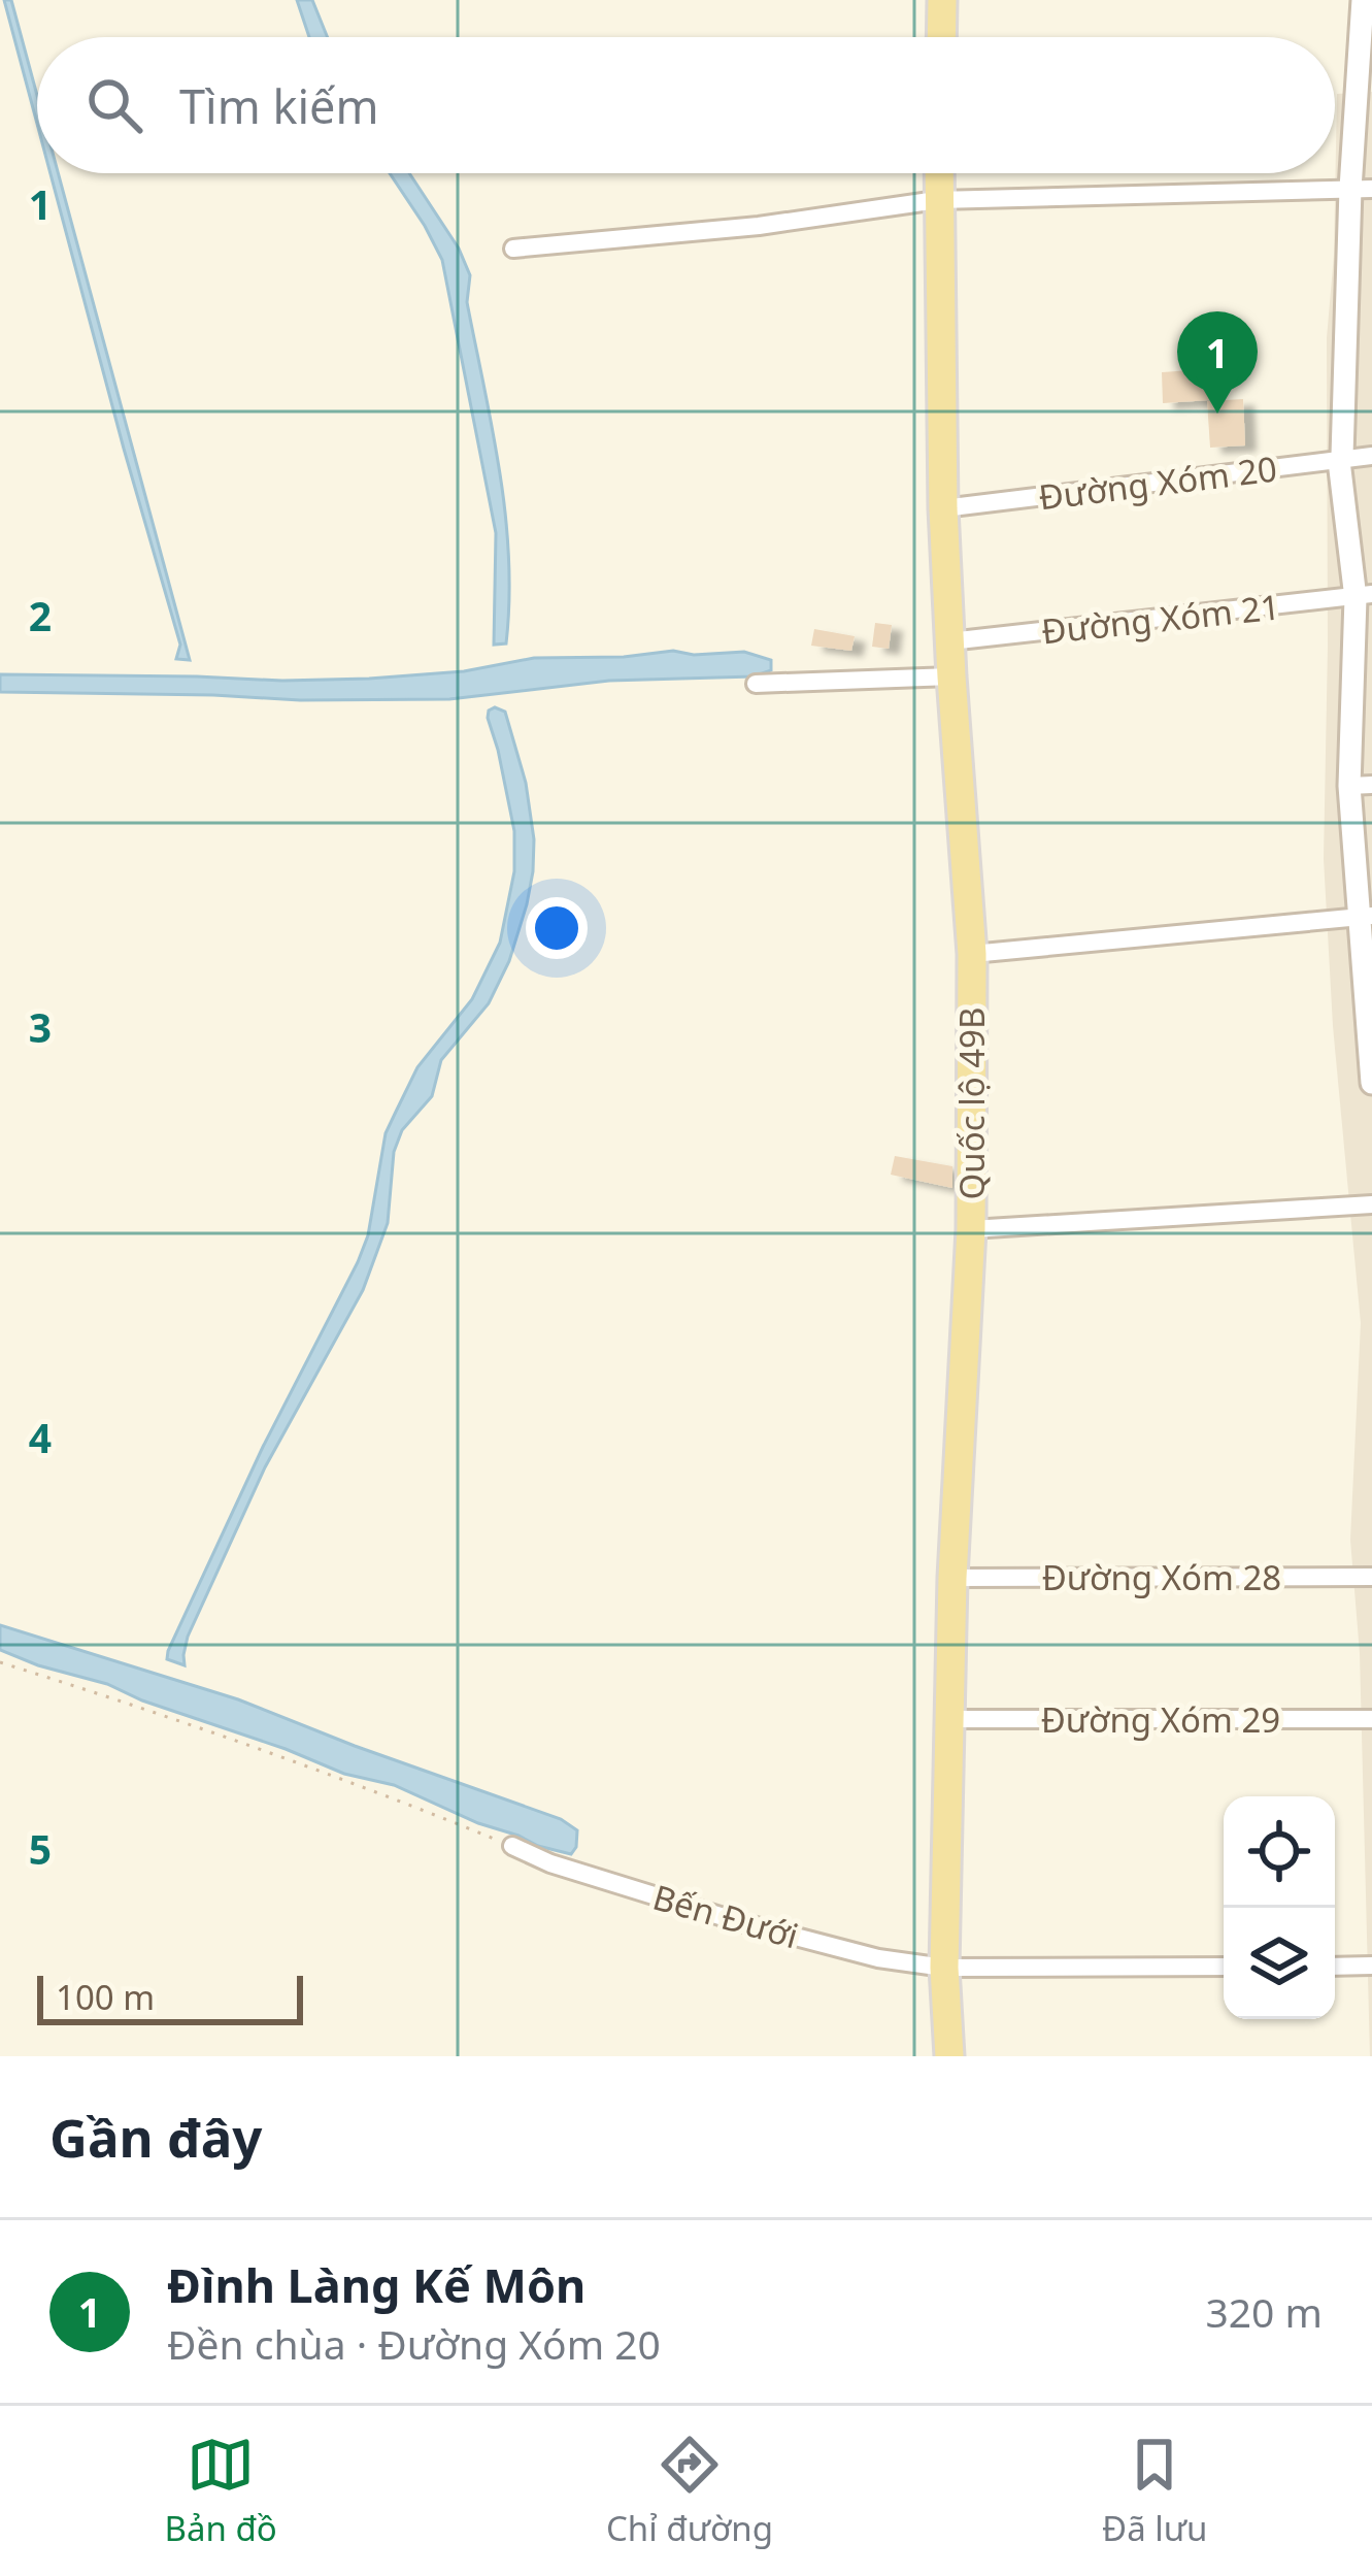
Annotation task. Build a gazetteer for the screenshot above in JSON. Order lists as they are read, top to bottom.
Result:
{
  "streets": {
    "main road": ["Quốc lộ 49B"],
    "street": [
      "Đường Xóm 20",
      "Đường Xóm 21",
      "Đường Xóm 28",
      "Đường Xóm 29",
      "Bến Đưới"
    ]
  },
  "crossings": [
    ["Đường Xóm 20", "Quốc lộ 49B"],
    ["Đường Xóm 21", "Quốc lộ 49B"],
    ["Quốc lộ 49B", "Đường Xóm 28"],
    ["Quốc lộ 49B", "Đường Xóm 29"],
    ["Quốc lộ 49B", "Bến Đưới"]
  ],
  "scale_bar": "100 m",
  "page": {
    "search": "Tìm kiếm",
    "pins": "1",
    "scale": "100 m",
    "heading": "Gần đây",
    "list": [
      {
        "mark": "1",
        "name": "Đình Làng Kế Môn",
        "note": "Đền chùa · Đường Xóm 20",
        "value": "320 m"
      }
    ],
    "nav": ["Bản đồ", "Chỉ đường", "Đã lưu"]
  },
  "grid": {
    "rows": [
      "1",
      "2",
      "3",
      "4",
      "5"
    ]
  }
}
